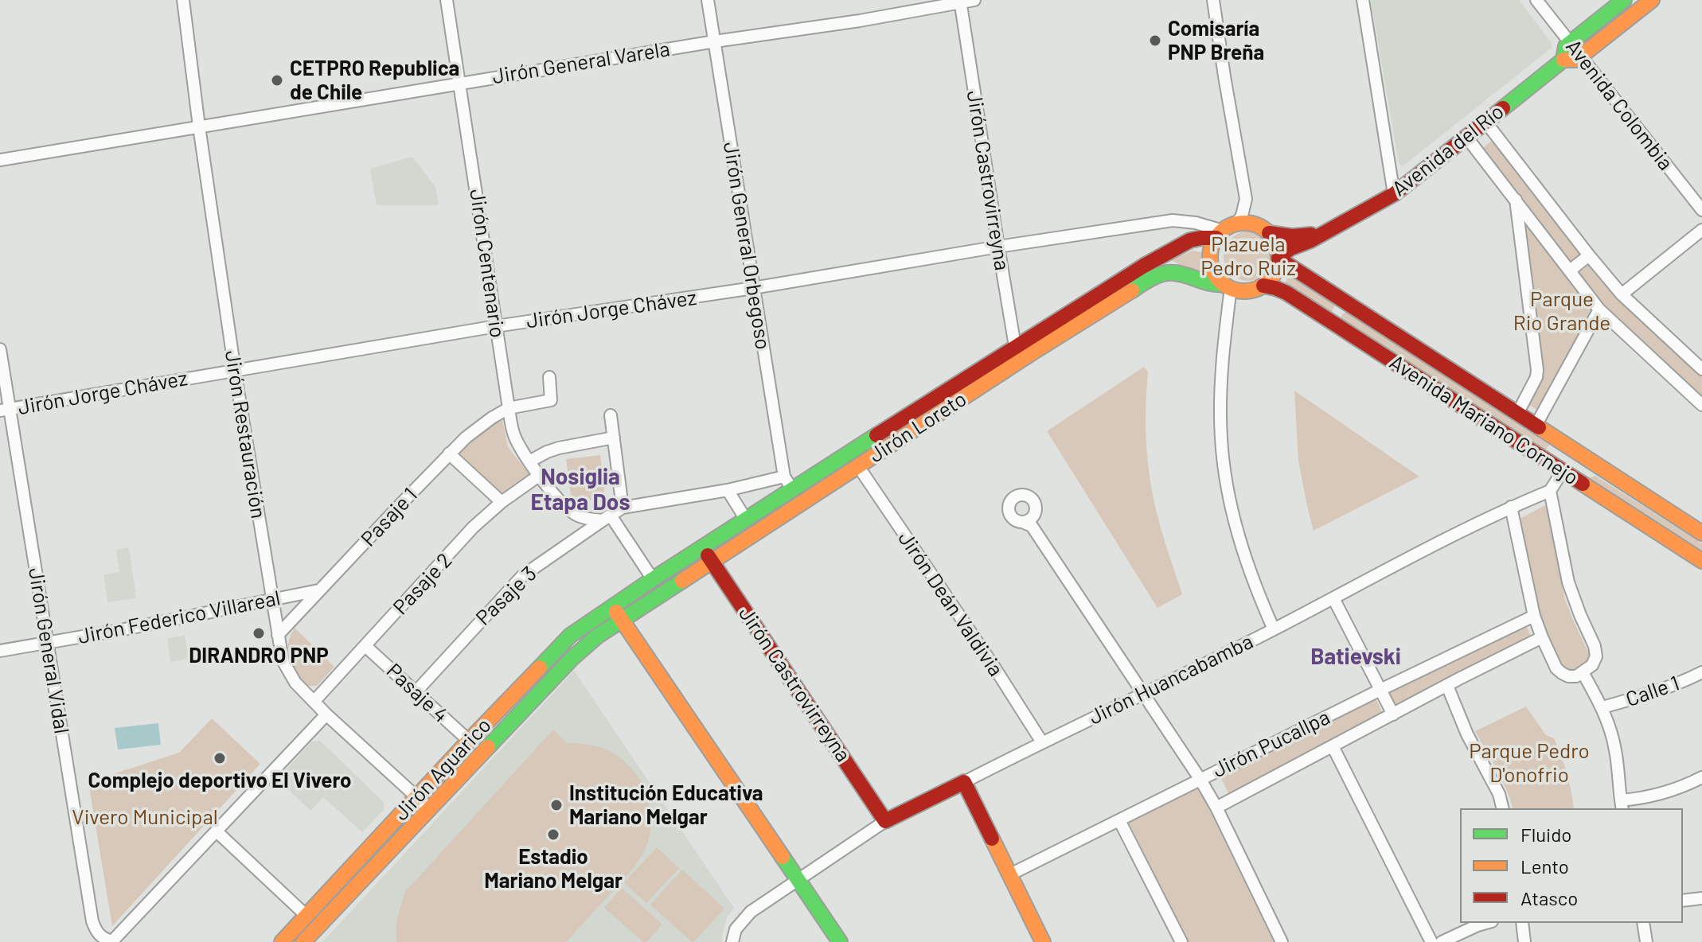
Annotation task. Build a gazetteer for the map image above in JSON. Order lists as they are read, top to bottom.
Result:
{
  "streets": {
    "main road": [
      "Avenida del Río",
      "Jirón Castrovirreyna",
      "Avenida Mariano Cornejo",
      "Jirón Loreto",
      "Jirón Huancabamba",
      "Jirón Aguarico"
    ],
    "street": [
      "Jirón General Varela",
      "Avenida Colombia",
      "Jirón General Orbegoso",
      "Jirón Centenario",
      "Jirón Jorge Chávez",
      "Jirón Restauración",
      "Pasaje 1",
      "Pasaje 2",
      "Pasaje 3",
      "Jirón Deán Valdivia",
      "Jirón Federico Villareal",
      "Jirón General Vidal",
      "Calle 1",
      "Pasaje 4",
      "Jirón Pucallpa"
    ]
  },
  "crossings": [
    ["Jirón General Varela", "Jirón Castrovirreyna"],
    ["Jirón General Varela", "Jirón General Orbegoso"],
    ["Jirón General Varela", "Jirón Centenario"],
    ["Jirón General Varela", "Jirón Restauración"],
    ["Avenida Colombia", "Avenida del Río"],
    ["Avenida del Río", "Jirón Jorge Chávez"],
    ["Avenida del Río", "Avenida Mariano Cornejo"],
    ["Avenida del Río", "Jirón Loreto"],
    ["Jirón Castrovirreyna", "Jirón Jorge Chávez"],
    ["Jirón Castrovirreyna", "Jirón Loreto"],
    ["Jirón Castrovirreyna", "Jirón Huancabamba"],
    ["Jirón General Orbegoso", "Jirón Jorge Chávez"],
    ["Jirón General Orbegoso", "Jirón Loreto"],
    ["Jirón Centenario", "Jirón Jorge Chávez"],
    ["Jirón Centenario", "Pasaje 1"],
    ["Jirón Centenario", "Pasaje 2"],
    ["Jirón Centenario", "Pasaje 3"],
    ["Jirón Jorge Chávez", "Avenida Mariano Cornejo"],
    ["Jirón Jorge Chávez", "Jirón Loreto"],
    ["Jirón Jorge Chávez", "Jirón Restauración"],
    ["Jirón Jorge Chávez", "Jirón General Vidal"],
    ["Avenida Mariano Cornejo", "Jirón Loreto"],
    ["Jirón Loreto", "Jirón Deán Valdivia"],
    ["Jirón Loreto", "Jirón Aguarico"],
    ["Jirón Restauración", "Pasaje 1"],
    ["Jirón Restauración", "Pasaje 2"],
    ["Jirón Restauración", "Jirón Federico Villareal"],
    ["Jirón Restauración", "Jirón Aguarico"],
    ["Pasaje 1", "Jirón Federico Villareal"],
    ["Pasaje 2", "Pasaje 4"],
    ["Pasaje 3", "Pasaje 4"],
    ["Jirón Deán Valdivia", "Jirón Huancabamba"],
    ["Jirón Federico Villareal", "Jirón General Vidal"],
    ["Pasaje 4", "Jirón Aguarico"]
  ],
  "districts": ["Nosiglia Etapa Dos", "Batievski"],
  "parks": [
    "Plazuela Pedro Ruiz",
    "Parque Rio Grande",
    "Parque Pedro D'onofrio",
    "Vivero Municipal"
  ],
  "places": [
    "Comisaría PNP Breña",
    "CETPRO Republica de Chile",
    "DIRANDRO PNP",
    "Complejo deportivo El Vivero",
    "Institución Educativa Mariano Melgar",
    "Estadio Mariano Melgar"
  ],
  "legend": ["Fluido", "Lento", "Atasco"]
}
